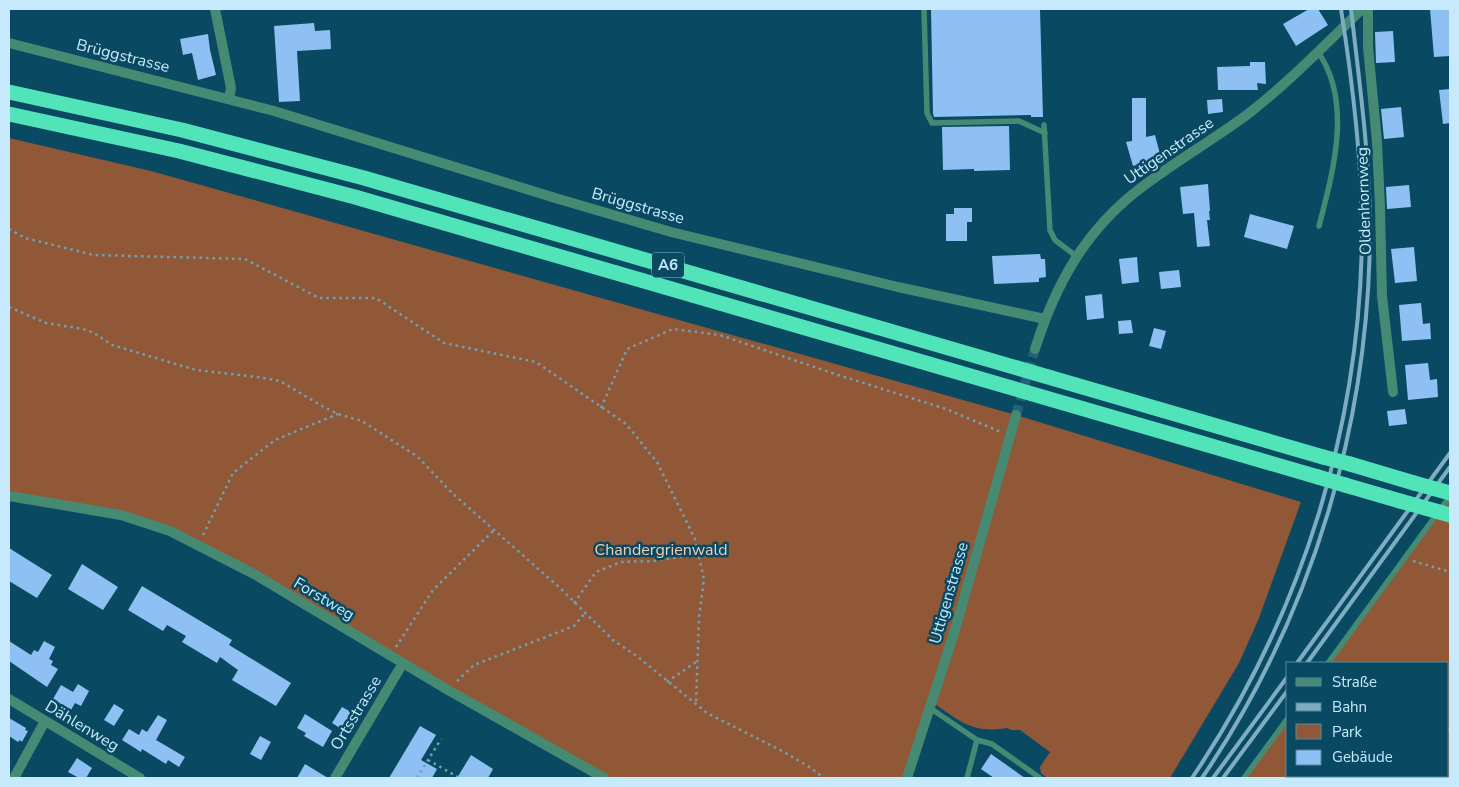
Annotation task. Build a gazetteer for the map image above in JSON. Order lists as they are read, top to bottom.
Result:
{
  "streets": {
    "highway": ["A6"],
    "street": [
      "Brüggstrasse",
      "Uttigenstrasse",
      "Oldenhornweg",
      "Forstweg",
      "Ortsstrasse",
      "Dählenweg"
    ]
  },
  "crossings": [
    ["Brüggstrasse", "Uttigenstrasse"],
    ["Forstweg", "Ortsstrasse"]
  ],
  "parks": ["Chandergrienwald"],
  "legend": [
    "Straße",
    "Bahn",
    "Park",
    "Gebäude"
  ]
}
